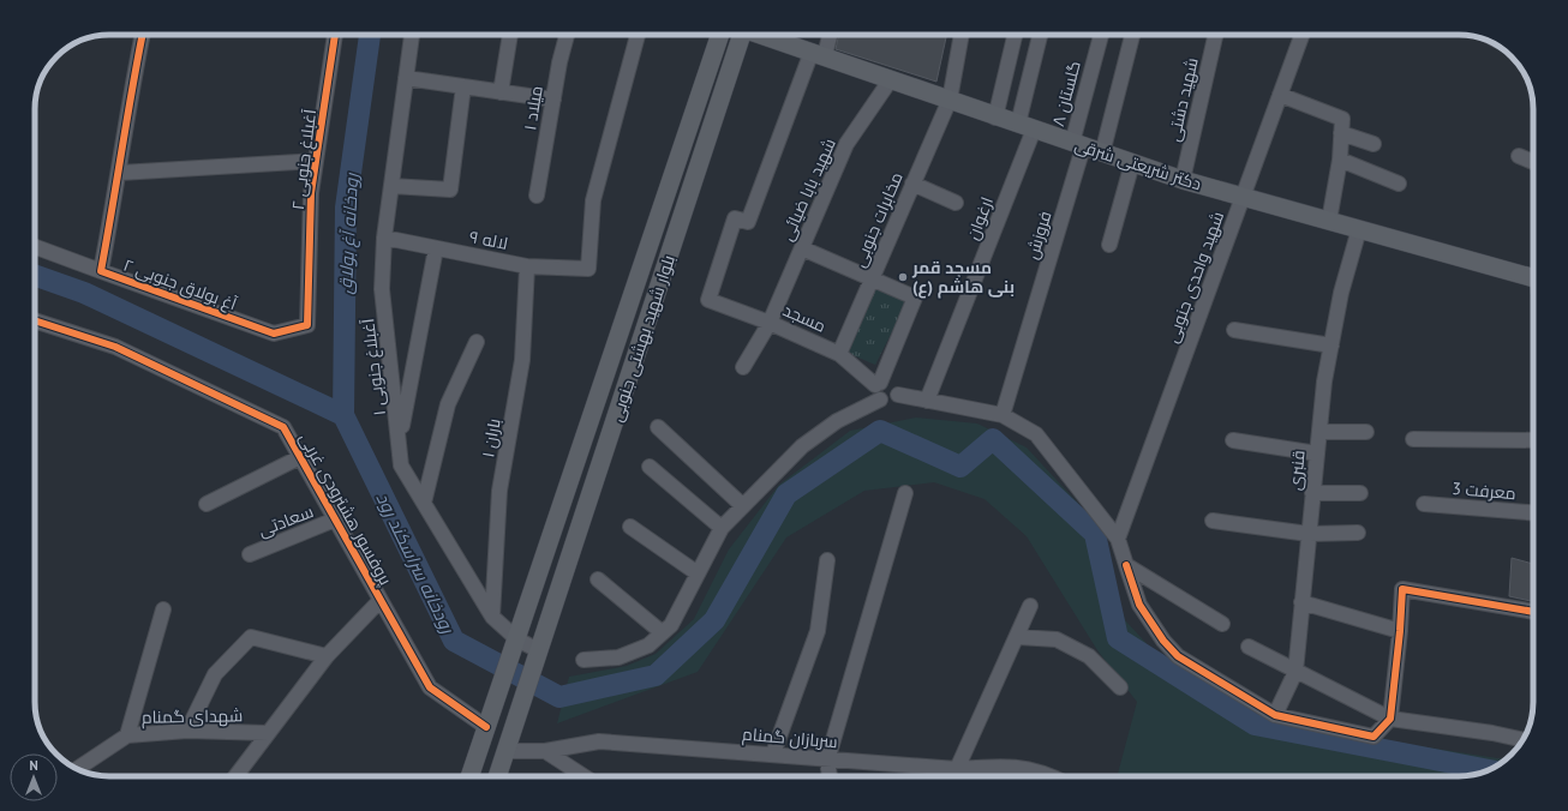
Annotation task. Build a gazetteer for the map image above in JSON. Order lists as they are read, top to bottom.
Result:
{
  "streets": {
    "main road": ["دکتر شریعتی شرقی", "بلوار شهید بهشتی جنوبی"],
    "street": [
      "گلستان ۸",
      "شهید دشتی",
      "میلاد ۱",
      "آغبلاغ جنوبی ۲",
      "شهيد بابا ضيائی",
      "ارغوان",
      "مخابرات جنوبی",
      "فروزش",
      "لاله ۹",
      "شهید واحدی جنوبی",
      "آغ بولاق جنوبی ۲",
      "مسجد",
      "آغبلاغ جنوبی ۱",
      "باران ۱",
      "قنبری",
      "معرفت 3",
      "پروفسور هشترودی غربی",
      "سعادتی",
      "شهدای گمنام",
      "سربازان گمنام"
    ]
  },
  "crossings": [
    ["گلستان ۸", "دکتر شریعتی شرقی"],
    ["گلستان ۸", "فروزش"],
    ["شهید دشتی", "دکتر شریعتی شرقی"],
    ["آغبلاغ جنوبی ۲", "آغ بولاق جنوبی ۲"],
    ["دکتر شریعتی شرقی", "شهيد بابا ضيائی"],
    ["دکتر شریعتی شرقی", "ارغوان"],
    ["دکتر شریعتی شرقی", "مخابرات جنوبی"],
    ["دکتر شریعتی شرقی", "فروزش"],
    ["دکتر شریعتی شرقی", "شهید واحدی جنوبی"],
    ["دکتر شریعتی شرقی", "مسجد"],
    ["دکتر شریعتی شرقی", "قنبری"],
    ["شهيد بابا ضيائی", "مسجد"],
    ["مخابرات جنوبی", "مسجد"],
    ["لاله ۹", "آغبلاغ جنوبی ۱"],
    ["لاله ۹", "باران ۱"],
    ["بلوار شهید بهشتی جنوبی", "آغبلاغ جنوبی ۱"],
    ["بلوار شهید بهشتی جنوبی", "پروفسور هشترودی غربی"],
    ["بلوار شهید بهشتی جنوبی", "سربازان گمنام"],
    ["آغبلاغ جنوبی ۱", "باران ۱"],
    ["پروفسور هشترودی غربی", "سعادتی"]
  ],
  "water": ["رودخانه آغ بولاق", "رودخانه سراسکند رود"],
  "places": ["مسجد قمر بنی هاشم (ع)"],
  "north": "top"
}
